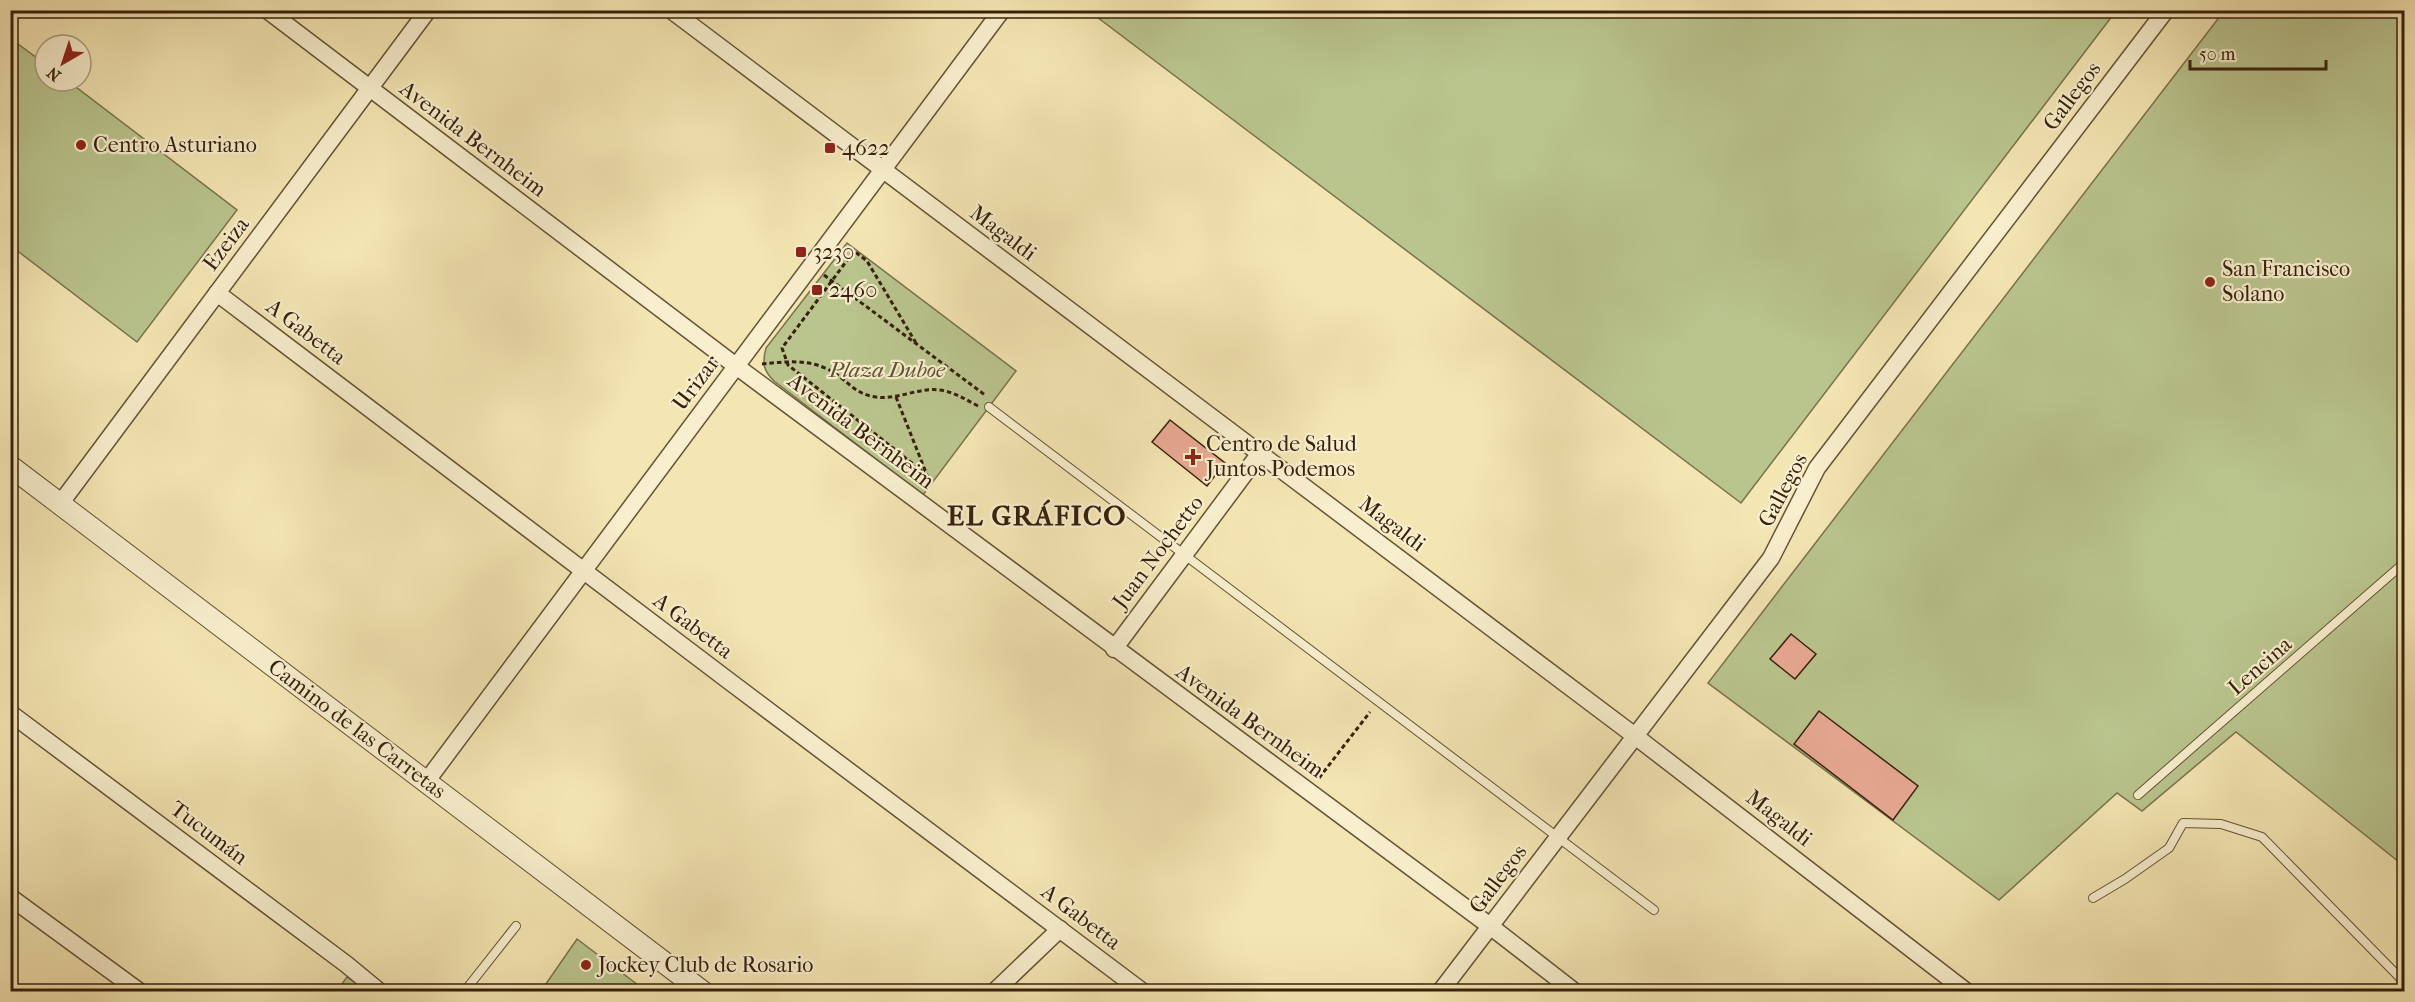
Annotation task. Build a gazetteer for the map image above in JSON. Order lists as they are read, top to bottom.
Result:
{
  "streets": {
    "street": [
      "Gallegos",
      "Avenida Bernheim",
      "Magaldi",
      "Ezeiza",
      "A Gabetta",
      "Urizar",
      "Juan Nochetto",
      "Camino de las Carretas",
      "Tucumán"
    ],
    "lane": ["Lencina"]
  },
  "crossings": [
    ["Gallegos", "Avenida Bernheim"],
    ["Gallegos", "Magaldi"],
    ["Avenida Bernheim", "Ezeiza"],
    ["Avenida Bernheim", "Urizar"],
    ["Avenida Bernheim", "Juan Nochetto"],
    ["Magaldi", "Urizar"],
    ["Magaldi", "Juan Nochetto"],
    ["Ezeiza", "A Gabetta"],
    ["Ezeiza", "Camino de las Carretas"],
    ["A Gabetta", "Urizar"],
    ["Urizar", "Camino de las Carretas"]
  ],
  "districts": ["EL GRÁFICO"],
  "parks": ["Plaza Duboe"],
  "places": {
    "other": ["Centro Asturiano", "San Francisco Solano", "Jockey Club de Rosario"],
    "transit": ["4622", "3230", "2460"],
    "health": ["Centro de Salud Juntos Podemos"]
  },
  "scale_bar": "50 m",
  "north": "bottom left"
}
